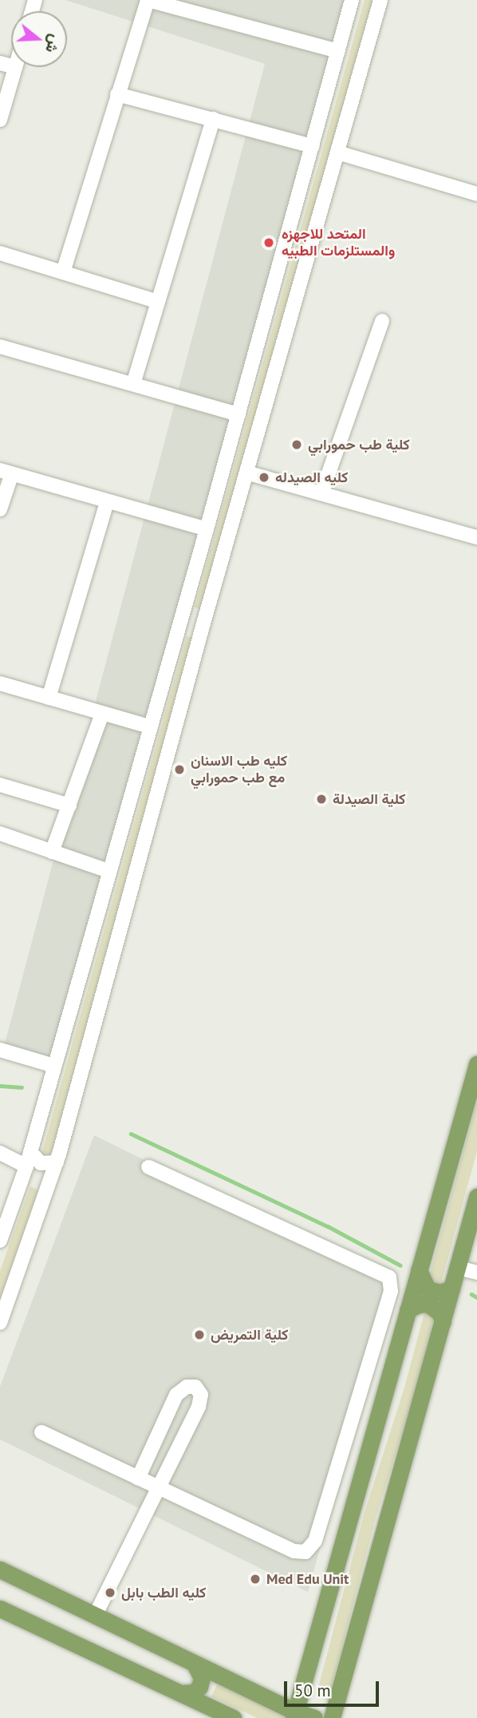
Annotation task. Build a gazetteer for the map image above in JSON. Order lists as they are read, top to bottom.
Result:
{
  "places": [
    "المتحد للاجهزه والمستلزمات الطبيه",
    "كلية طب حمورابي",
    "كليه الصيدله",
    "كليه طب الاسنان مع طب حمورابي",
    "كلية الصيدلة",
    "كلية التمريض",
    "Med Edu Unit",
    "كليه الطب بابل"
  ],
  "scale_bar": "50 m",
  "north": "right"
}
